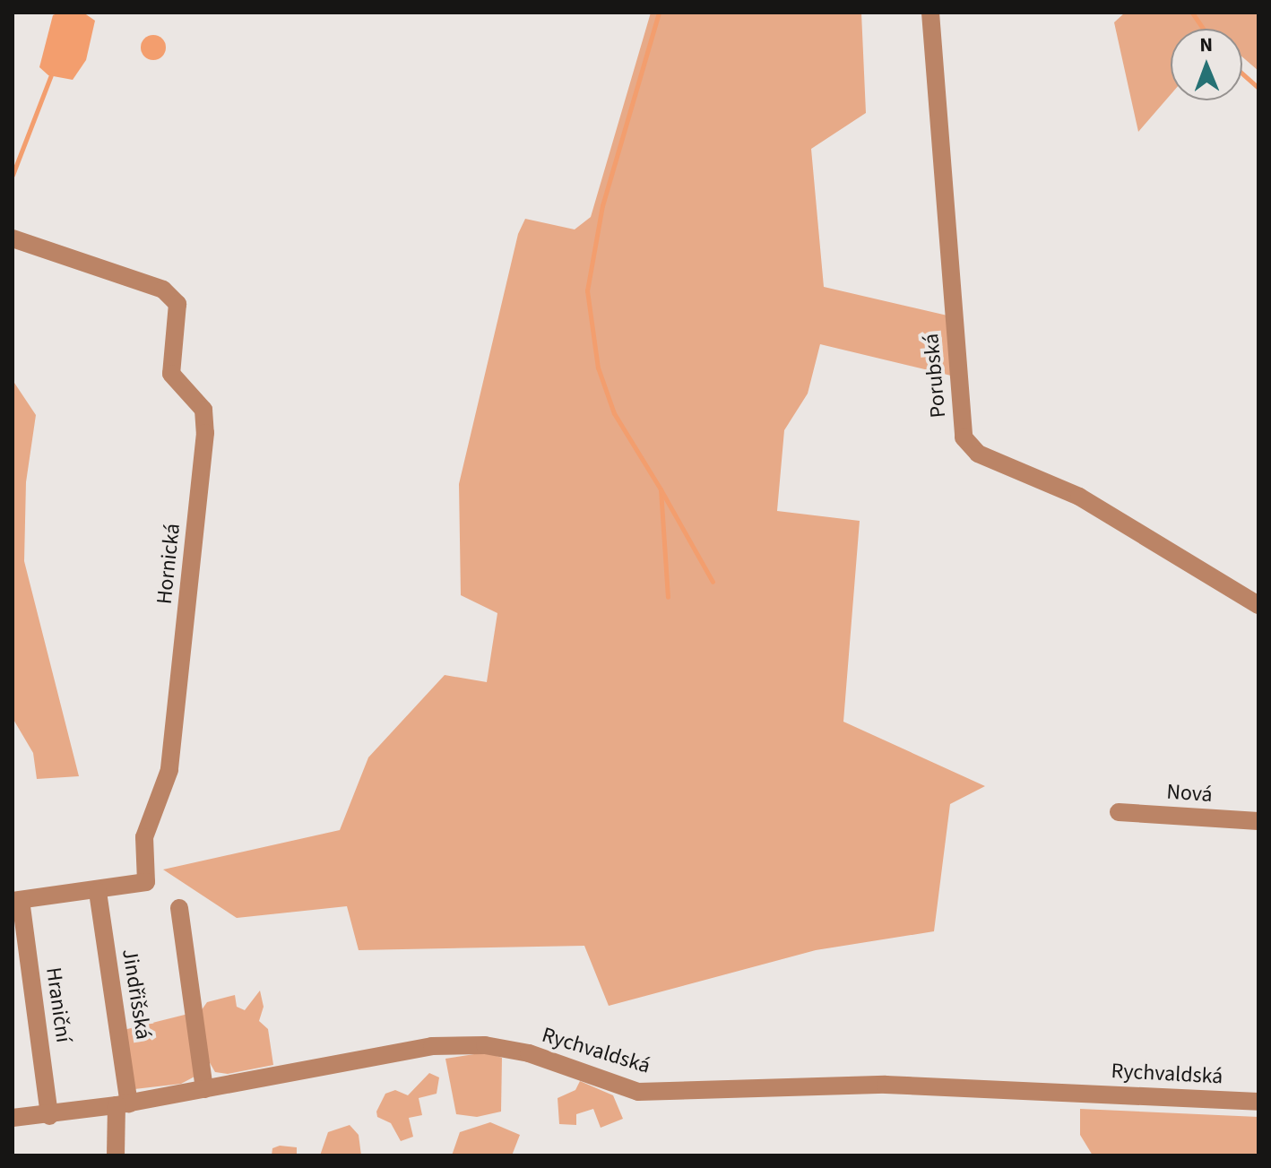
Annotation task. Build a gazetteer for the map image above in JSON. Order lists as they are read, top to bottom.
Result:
{
  "streets": {
    "street": [
      "Porubská",
      "Hornická",
      "Nová",
      "Jindřišská",
      "Hraniční",
      "Rychvaldská"
    ]
  },
  "crossings": [
    ["Hornická", "Jindřišská"],
    ["Hornická", "Hraniční"],
    ["Jindřišská", "Rychvaldská"],
    ["Hraniční", "Rychvaldská"]
  ],
  "north": "top"
}
